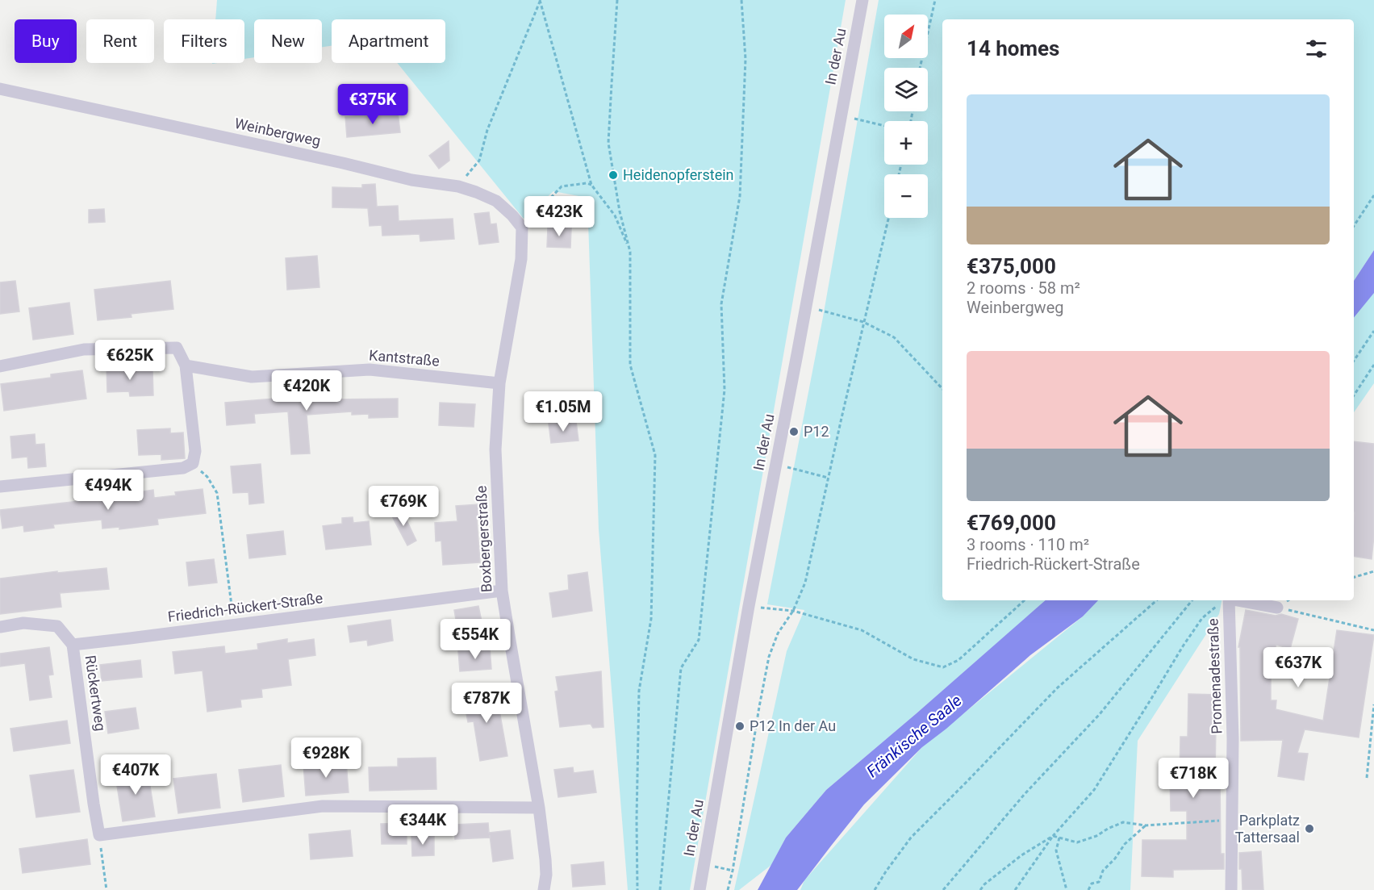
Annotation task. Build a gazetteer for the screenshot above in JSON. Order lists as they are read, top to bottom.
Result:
{
  "streets": {
    "street": [
      "In der Au",
      "Weinbergweg",
      "Kantstraße",
      "Boxbergerstraße",
      "Friedrich-Rückert-Straße",
      "Promenadestraße",
      "Rückertweg"
    ]
  },
  "crossings": [
    ["Weinbergweg", "Boxbergerstraße"],
    ["Kantstraße", "Boxbergerstraße"],
    ["Boxbergerstraße", "Friedrich-Rückert-Straße"],
    ["Friedrich-Rückert-Straße", "Rückertweg"]
  ],
  "water": ["Fränkische Saale"],
  "places": [
    "Heidenopferstein",
    "P12",
    "P12 In der Au",
    "Parkplatz Tattersaal"
  ],
  "north": "top right",
  "page": {
    "map_buttons": ["+", "−"],
    "chip": [
      "Buy",
      "Rent",
      "Filters",
      "New",
      "Apartment"
    ],
    "heading": "14 homes",
    "list": [
      {
        "name": "€375,000",
        "note": "2 rooms · 58 m² · Weinbergweg"
      },
      {
        "name": "€769,000",
        "note": "3 rooms · 110 m² · Friedrich-Rückert-Straße"
      }
    ],
    "price": [
      "€375K",
      "€423K",
      "€625K",
      "€420K",
      "€1.05M",
      "€494K",
      "€769K",
      "€554K",
      "€637K",
      "€787K",
      "€928K",
      "€407K",
      "€718K",
      "€344K"
    ]
  }
}
